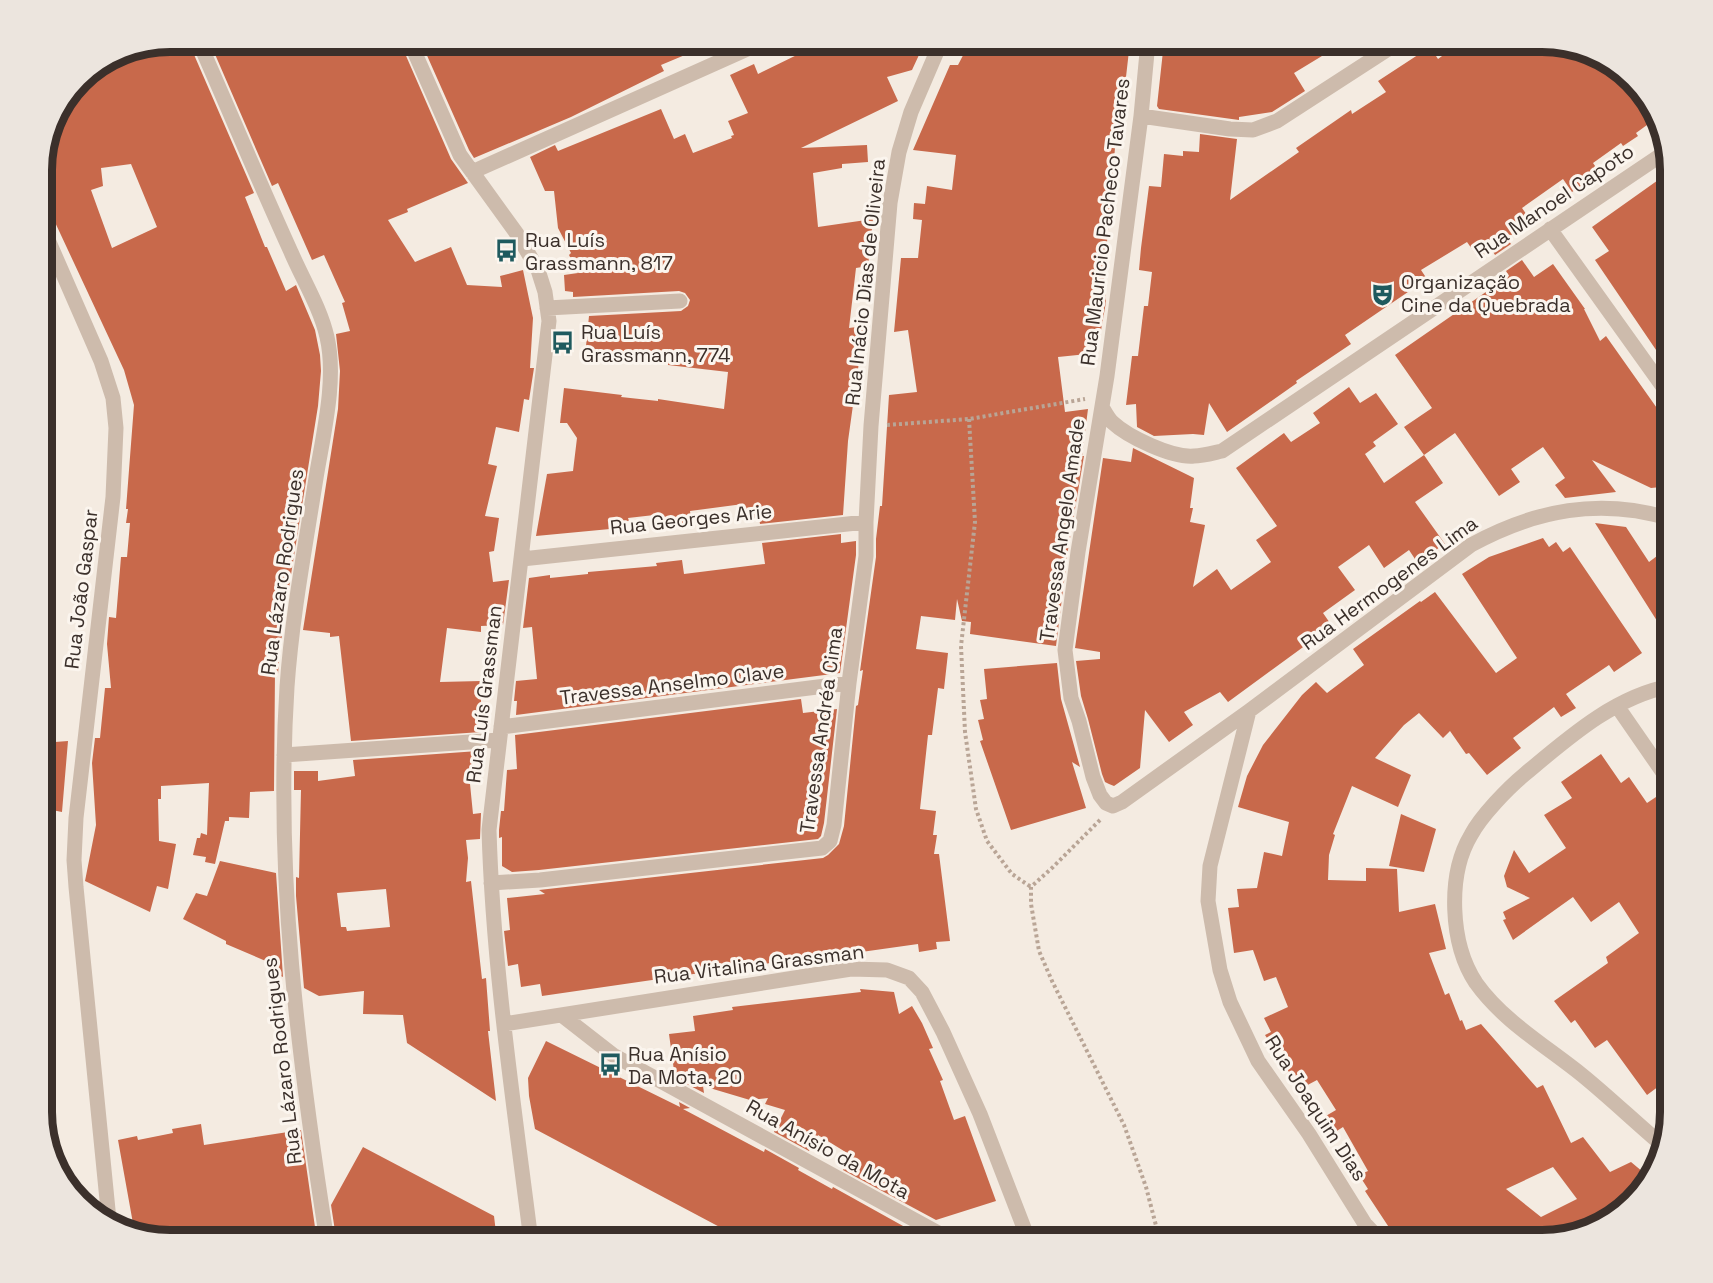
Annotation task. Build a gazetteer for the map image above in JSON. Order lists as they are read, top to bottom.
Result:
{
  "streets": {
    "street": [
      "Rua Manoel Capoto",
      "Rua Mauricio Pacheco Tavares",
      "Rua Inácio Dias de Oliveira",
      "Rua Georges Arie",
      "Travessa Angelo Amade",
      "Rua Lázaro Rodrigues",
      "Rua Hermogenes Lima",
      "Rua João Gaspar",
      "Travessa Anselmo Clave",
      "Rua Luís Grassman",
      "Travessa Andréa Cima",
      "Rua Vitalina Grassman",
      "Rua Joaquim Dias",
      "Rua Anísio da Mota"
    ]
  },
  "crossings": [
    ["Rua Manoel Capoto", "Rua Mauricio Pacheco Tavares"],
    ["Rua Manoel Capoto", "Travessa Angelo Amade"],
    ["Rua Mauricio Pacheco Tavares", "Travessa Angelo Amade"],
    ["Rua Inácio Dias de Oliveira", "Travessa Andréa Cima"],
    ["Rua Georges Arie", "Rua Luís Grassman"],
    ["Rua Georges Arie", "Travessa Andréa Cima"],
    ["Rua Lázaro Rodrigues", "Travessa Anselmo Clave"],
    ["Rua Hermogenes Lima", "Rua Joaquim Dias"],
    ["Travessa Anselmo Clave", "Rua Luís Grassman"],
    ["Travessa Anselmo Clave", "Travessa Andréa Cima"],
    ["Rua Luís Grassman", "Travessa Andréa Cima"],
    ["Rua Luís Grassman", "Rua Vitalina Grassman"],
    ["Rua Vitalina Grassman", "Rua Anísio da Mota"]
  ],
  "places": {
    "bus stop": ["Rua Luís Grassmann, 817", "Rua Luís Grassmann, 774", "Rua Anísio Da Mota, 20"],
    "theatre": ["Organização Cine da Quebrada"]
  }
}
